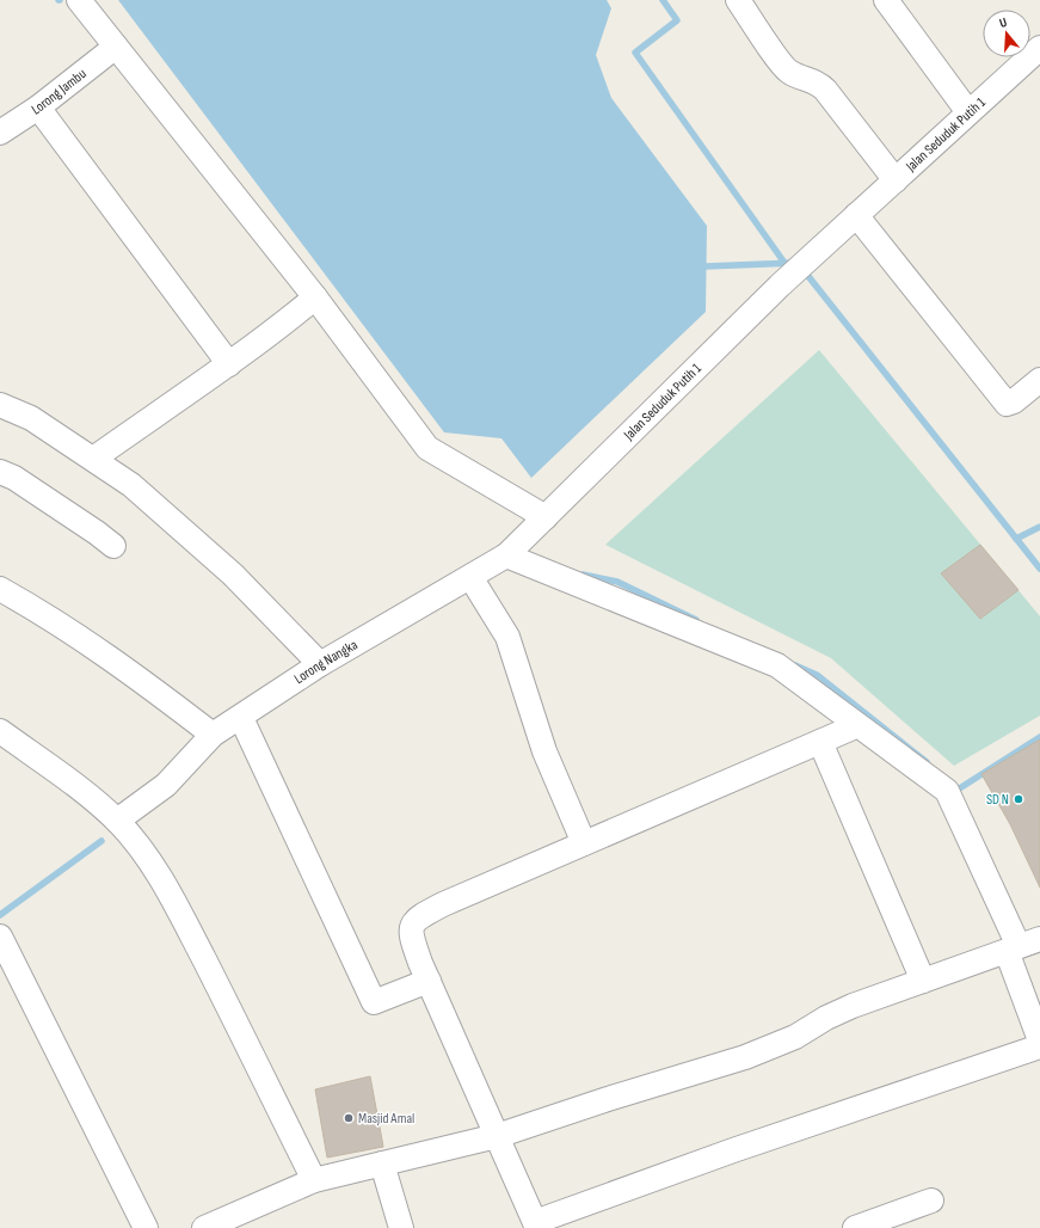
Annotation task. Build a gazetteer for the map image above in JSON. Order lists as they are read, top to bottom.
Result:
{
  "streets": {
    "street": ["Lorong Jambu", "Jalan Seduduk Putih 1", "Lorong Nangka"]
  },
  "crossings": [
    ["Jalan Seduduk Putih 1", "Lorong Nangka"]
  ],
  "places": ["SD N", "Masjid Amal"],
  "north": "top"
}
